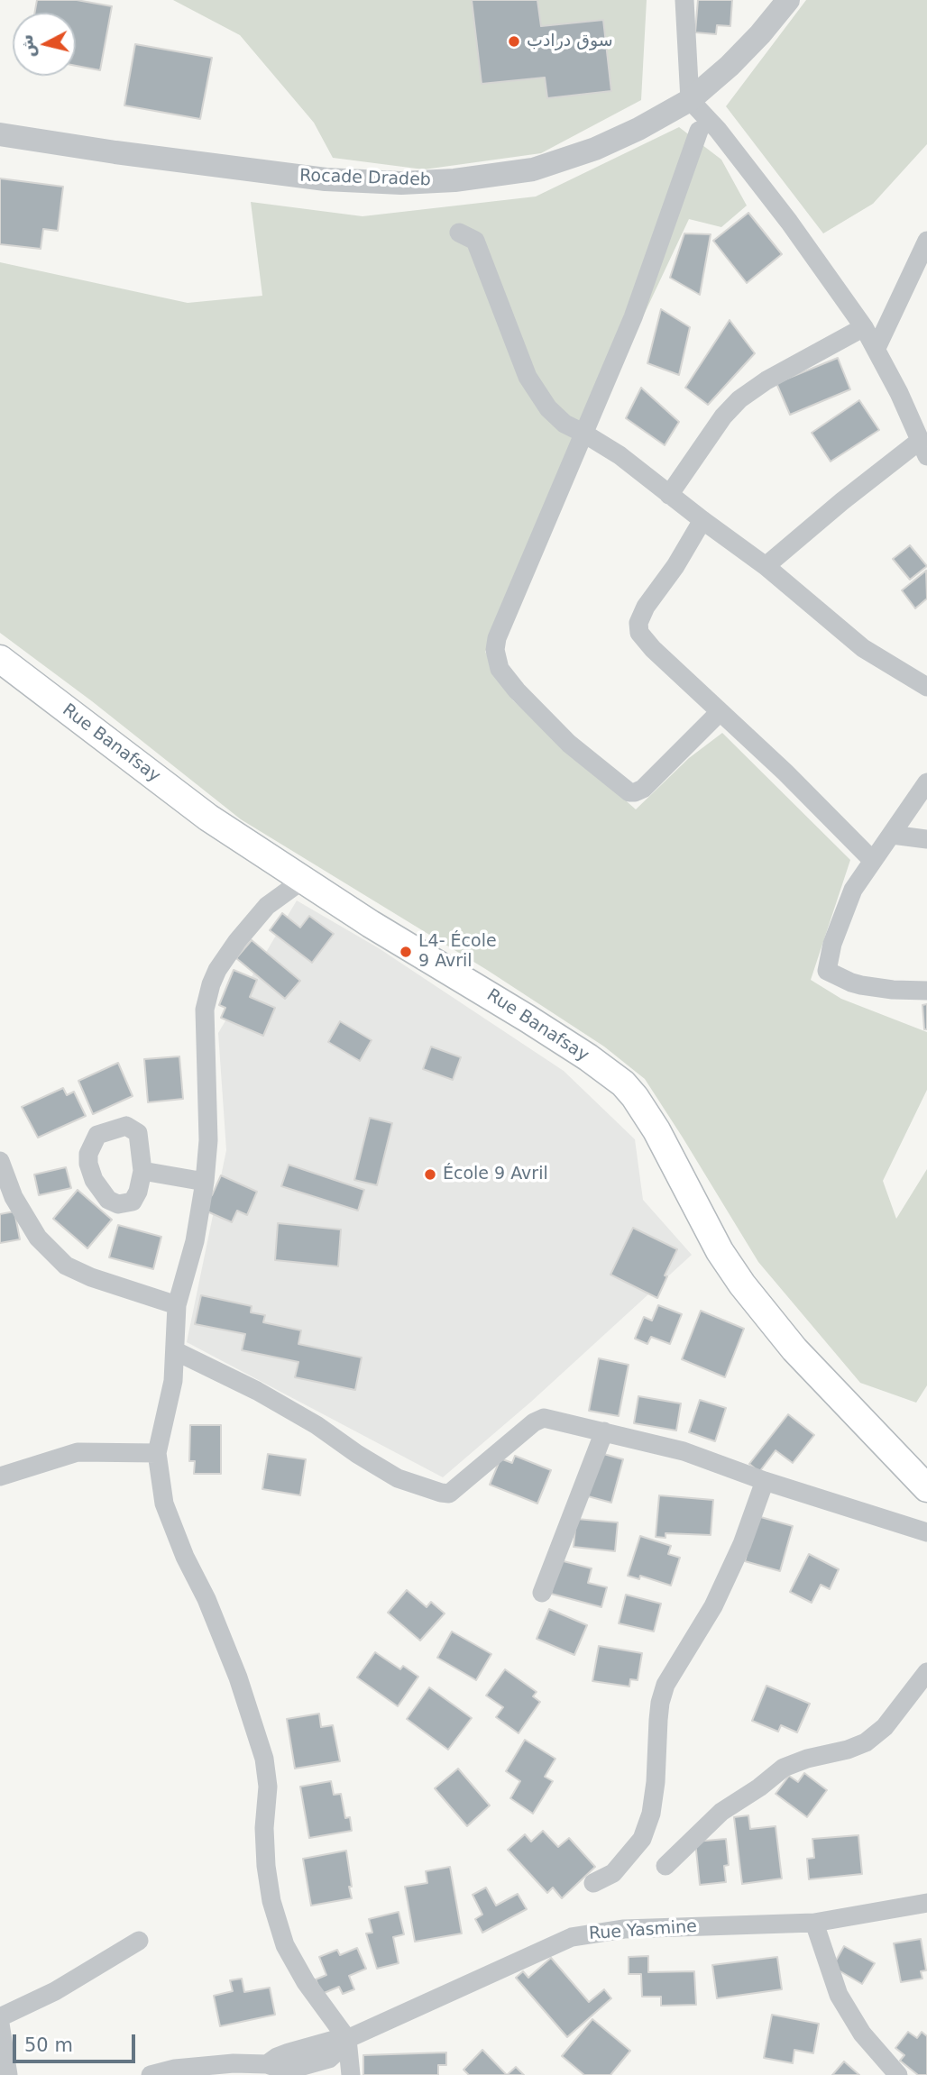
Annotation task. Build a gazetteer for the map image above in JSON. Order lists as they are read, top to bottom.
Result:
{
  "streets": {
    "main road": ["Rue Banafsay"],
    "street": ["Rocade Dradeb", "Rue Yasmine"]
  },
  "places": ["سوق درادب", "L4- École 9 Avril", "École 9 Avril"],
  "scale_bar": "50 m",
  "north": "left"
}
